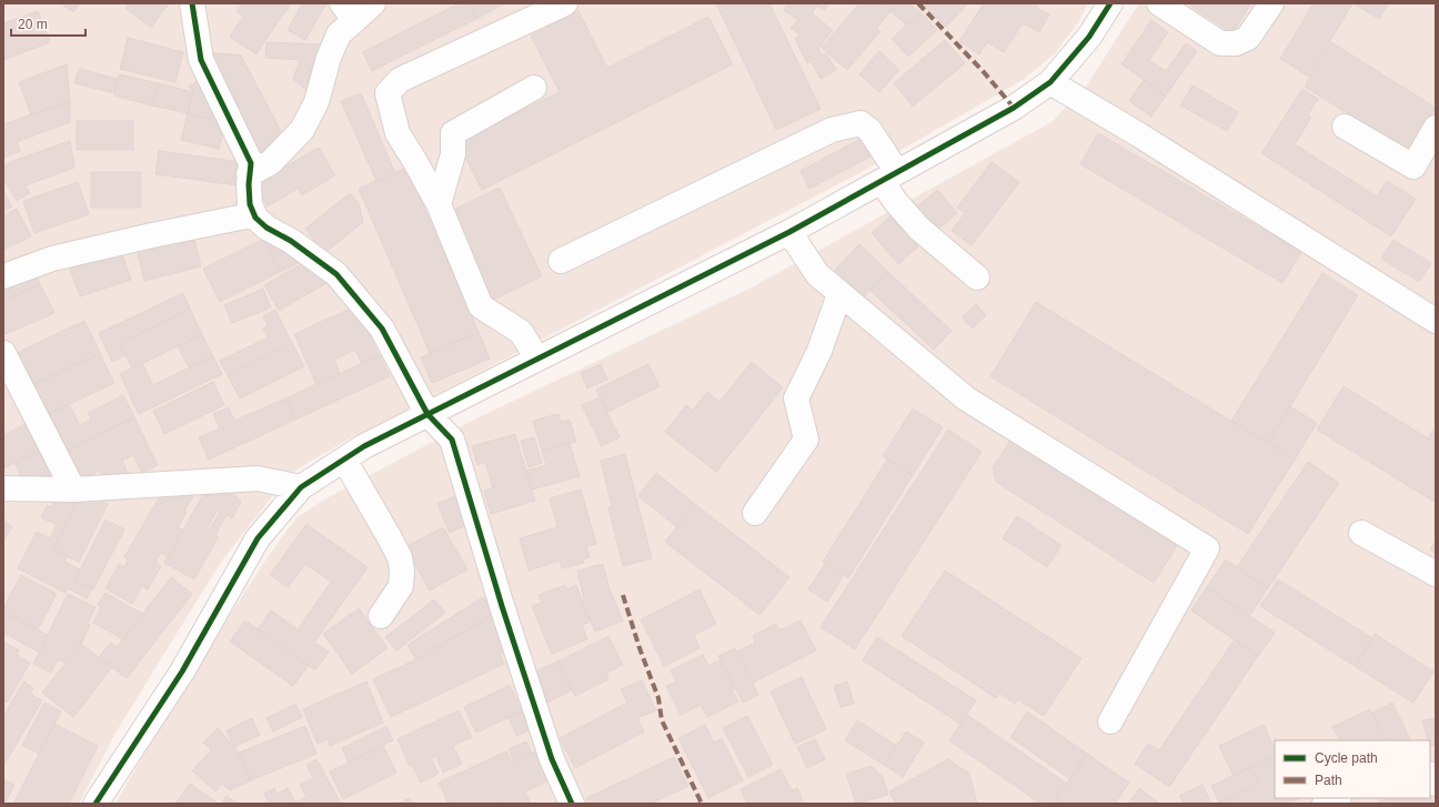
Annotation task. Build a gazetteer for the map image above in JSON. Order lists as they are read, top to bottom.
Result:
{
  "legend": ["Cycle path", "Path"],
  "scale_bar": "20 m"
}
